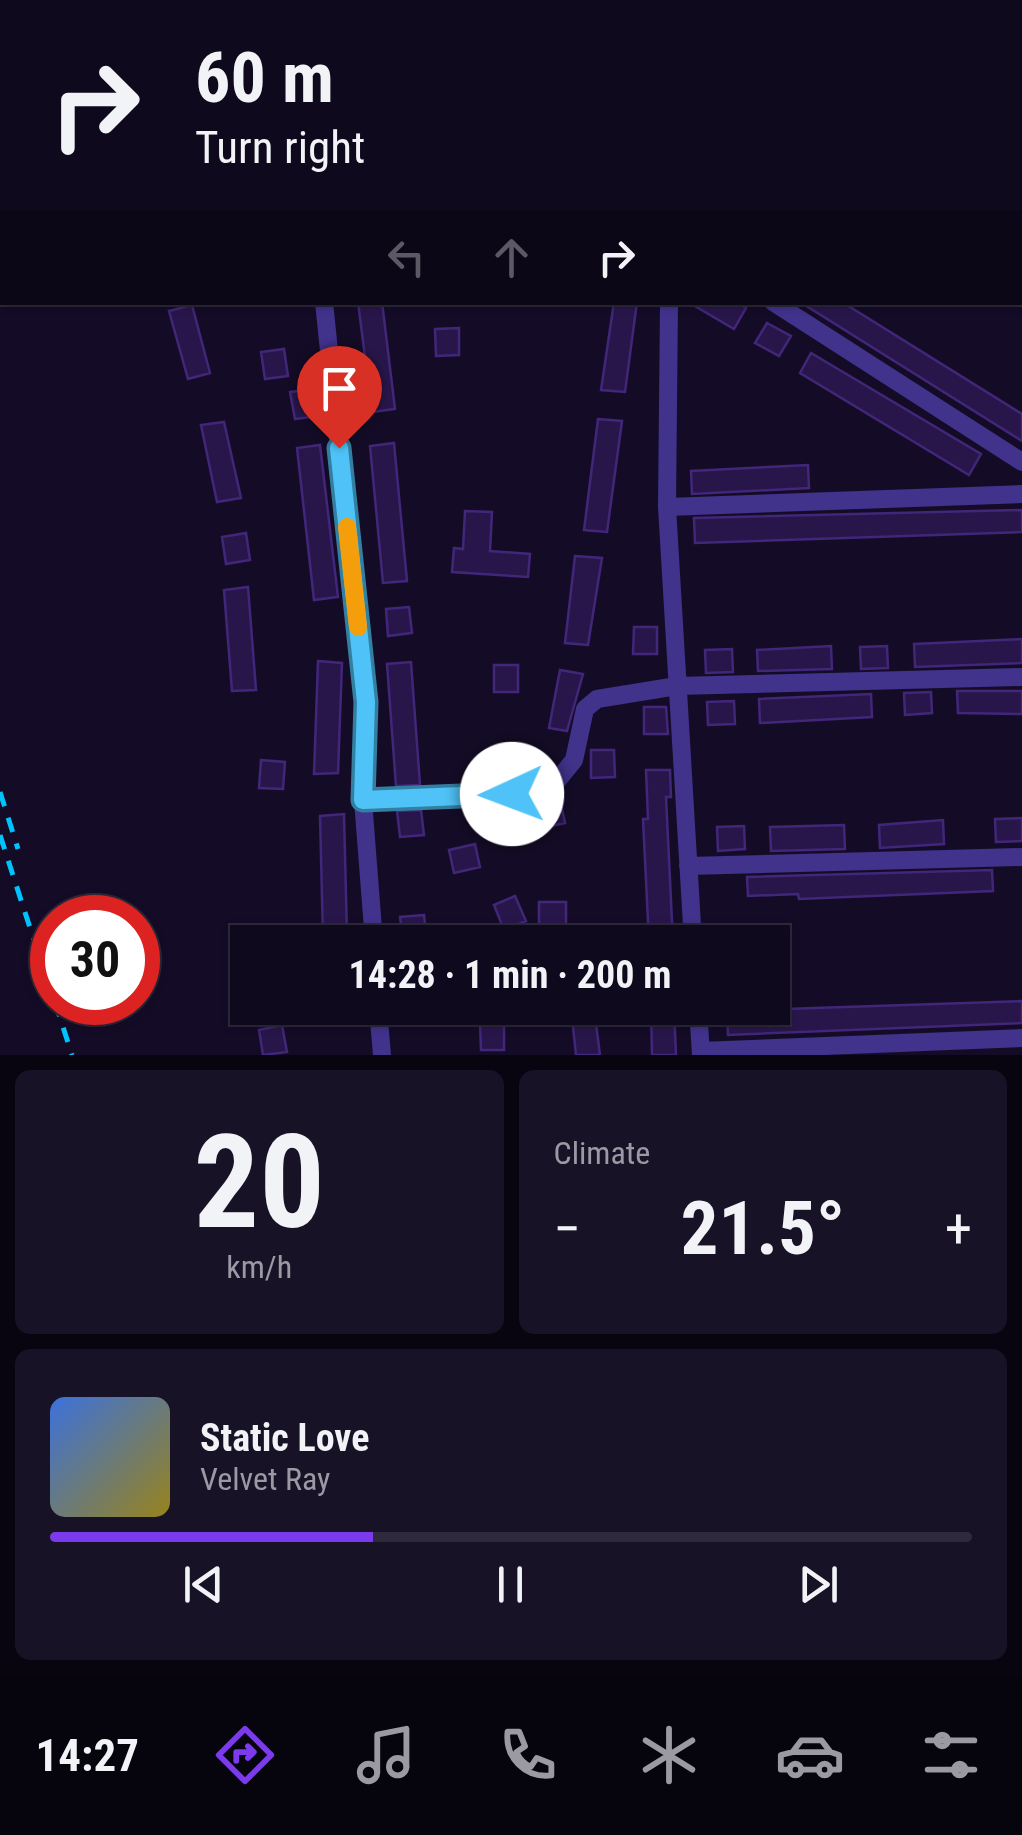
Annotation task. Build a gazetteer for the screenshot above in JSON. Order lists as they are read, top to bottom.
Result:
{
  "page": {
    "turn": ["60 m", "Turn right"],
    "limit": "30",
    "trip": "14:28 · 1 min · 200 m",
    "tile": [
      ["20", "km/h"],
      "Climate"
    ],
    "heat": ["−", "21.5°", "+"],
    "song": ["Static Love", "Velvet Ray"],
    "tabs": "14:27"
  }
}
